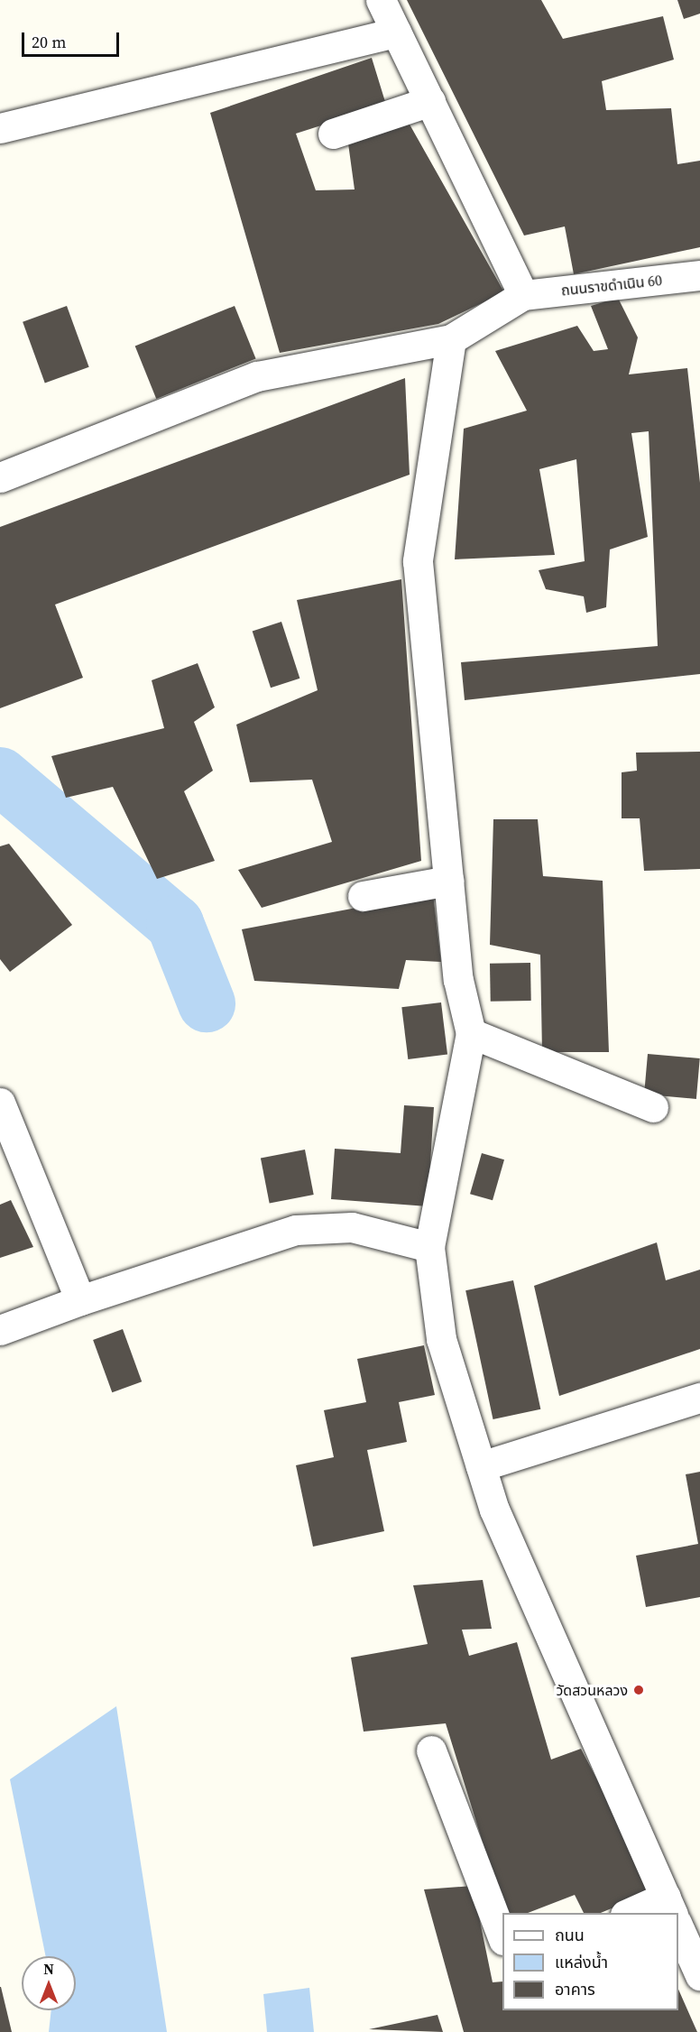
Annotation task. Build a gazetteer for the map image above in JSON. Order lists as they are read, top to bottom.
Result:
{
  "streets": {
    "street": ["ถนนราขดำเนิน 60"]
  },
  "places": ["วัดสวนหลวง"],
  "legend": ["ถนน", "แหล่งน้ำ", "อาคาร"],
  "scale_bar": "20 m",
  "north": "top"
}
